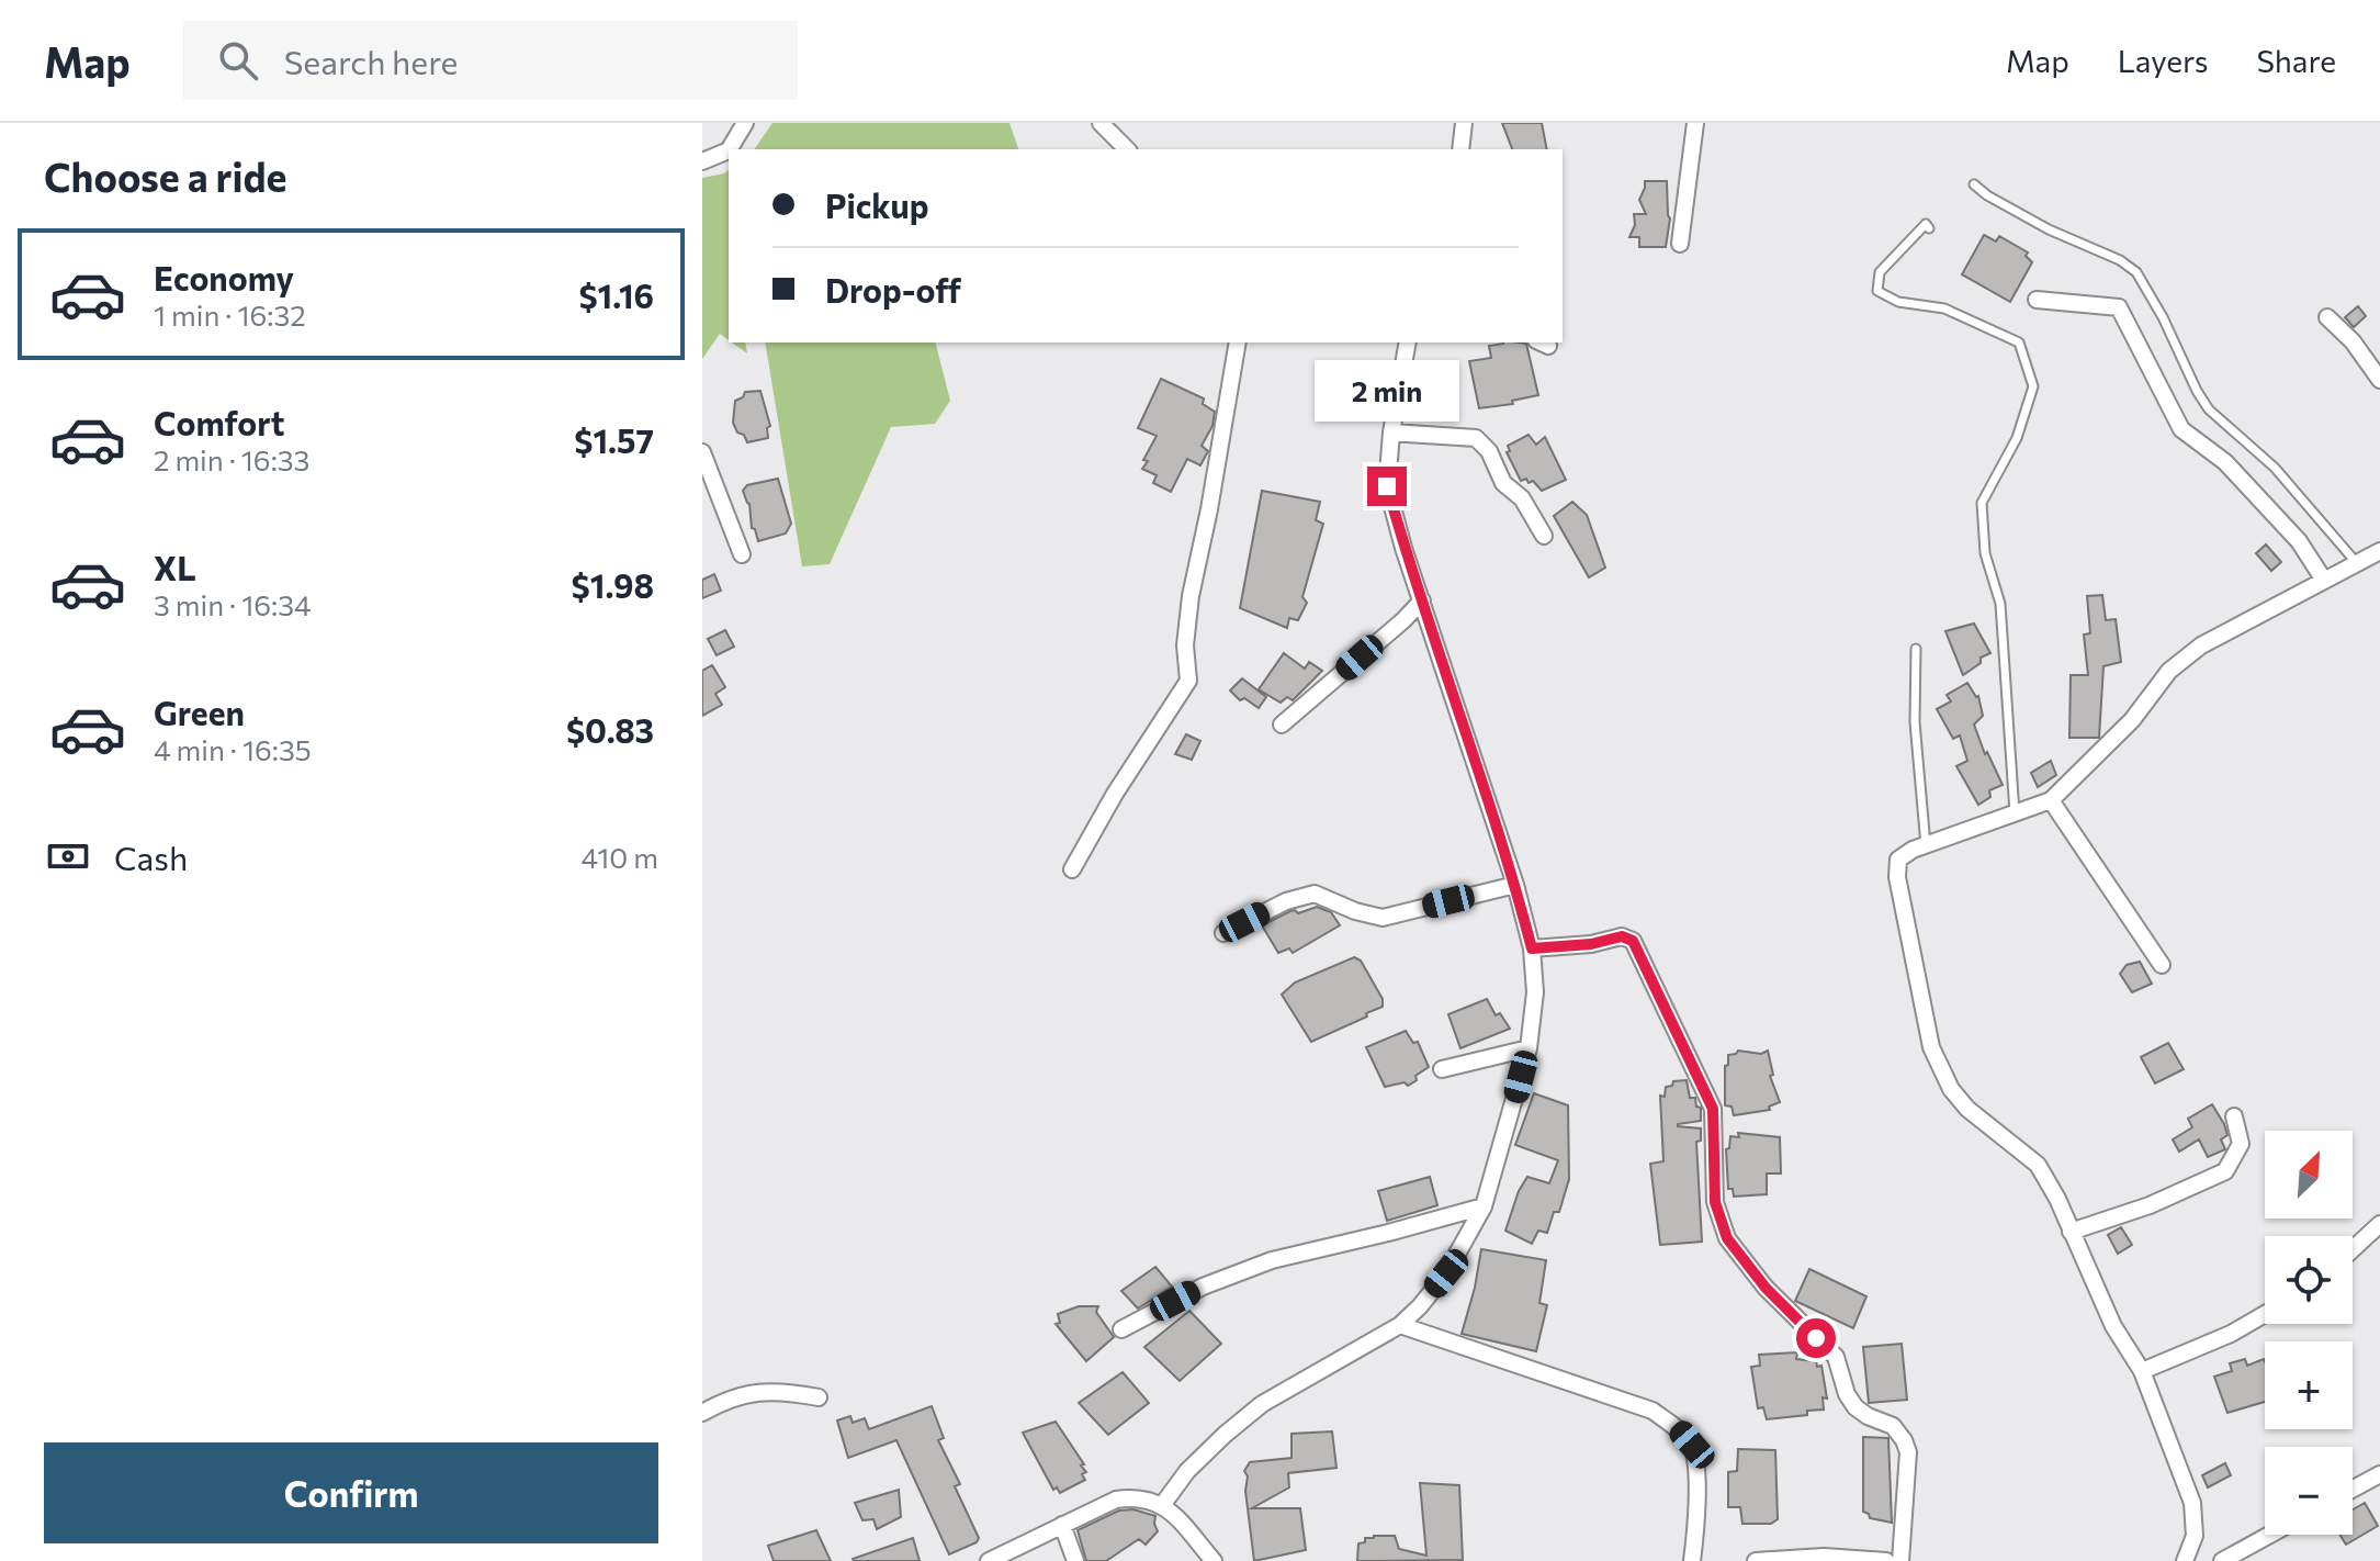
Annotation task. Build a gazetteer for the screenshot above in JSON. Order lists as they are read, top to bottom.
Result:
{
  "north": "top right",
  "page": {
    "header": "Map",
    "search": "Search here",
    "nav": ["Map", "Layers", "Share"],
    "heading": "Choose a ride",
    "banner": ["Pickup", "Drop-off"],
    "list": [
      {
        "name": "Economy",
        "note": "1 min · 16:32",
        "value": "$1.16"
      },
      {
        "name": "Comfort",
        "note": "2 min · 16:33",
        "value": "$1.57"
      },
      {
        "name": "XL",
        "note": "3 min · 16:34",
        "value": "$1.98"
      },
      {
        "name": "Green",
        "note": "4 min · 16:35",
        "value": "$0.83"
      }
    ],
    "bubble": "2 min",
    "pay": ["Cash", "410 m"],
    "map_buttons": ["+", "−"],
    "buttons": "Confirm"
  }
}
